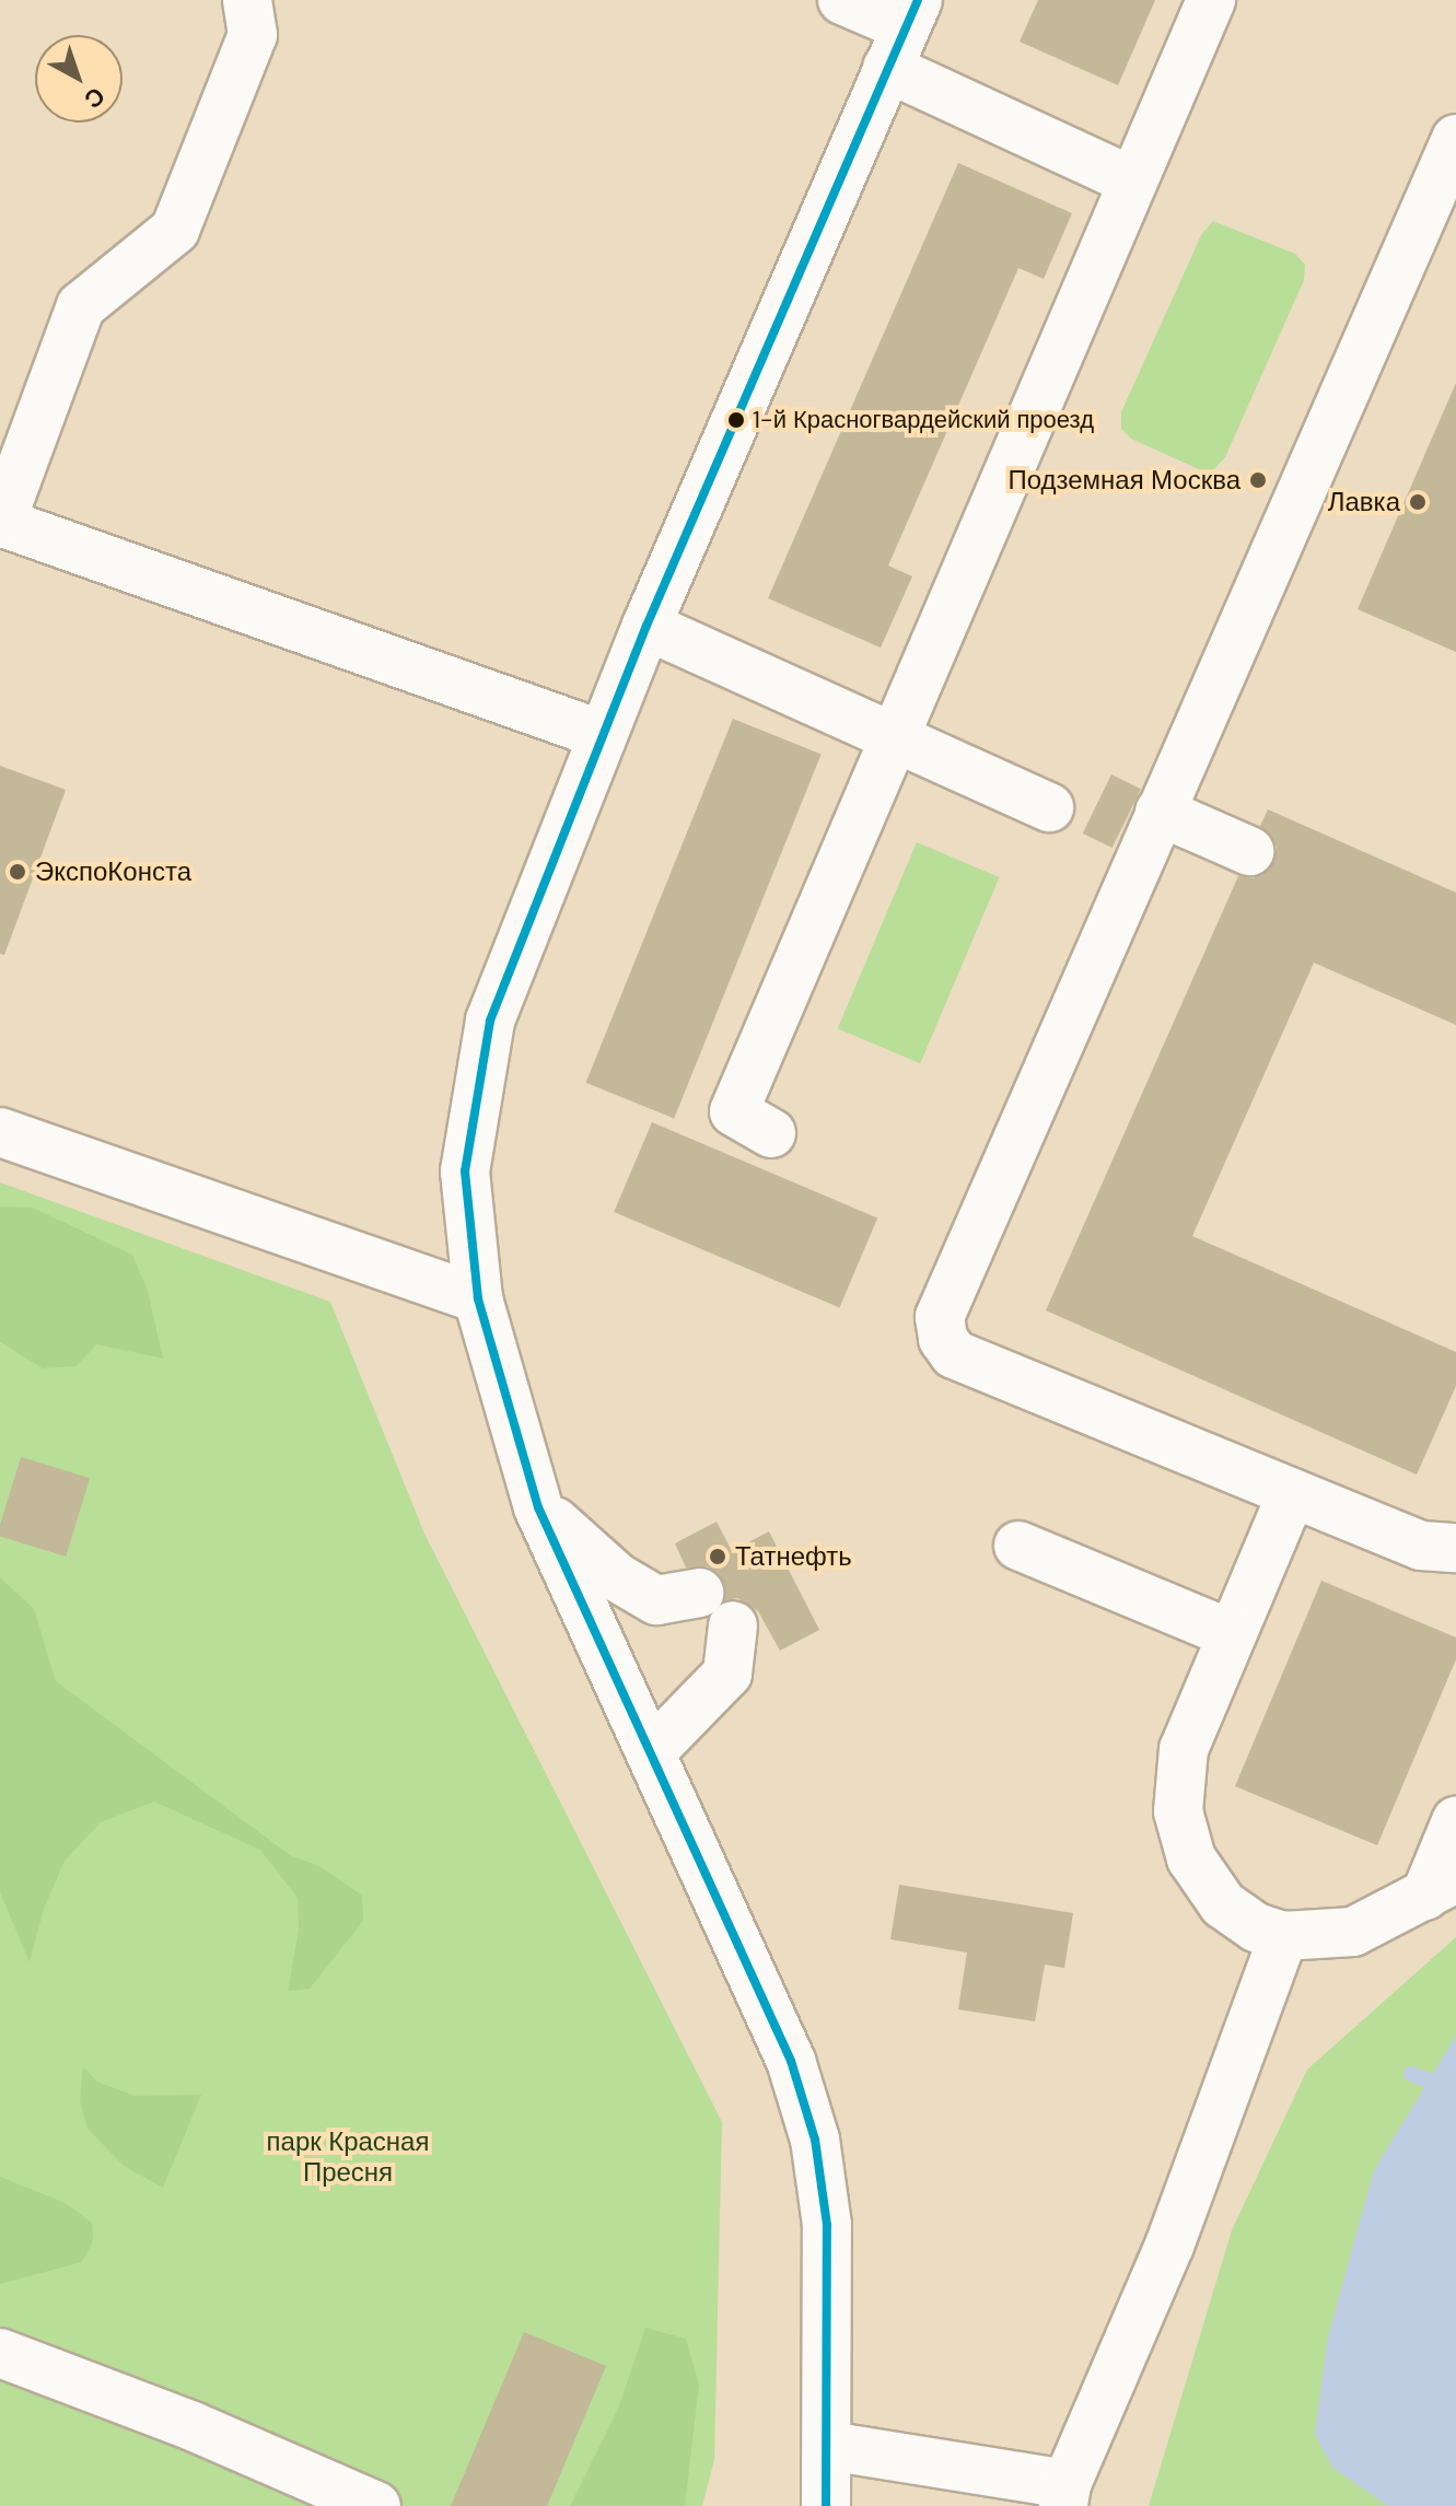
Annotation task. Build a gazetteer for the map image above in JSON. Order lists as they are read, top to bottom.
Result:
{
  "parks": ["парк Красная Пресня"],
  "places": [
    "1-й Красногвардейский проезд",
    "Подземная Москва",
    "Лавка",
    "ЭкспоКонста",
    "Татнефть"
  ],
  "north": "bottom right"
}
